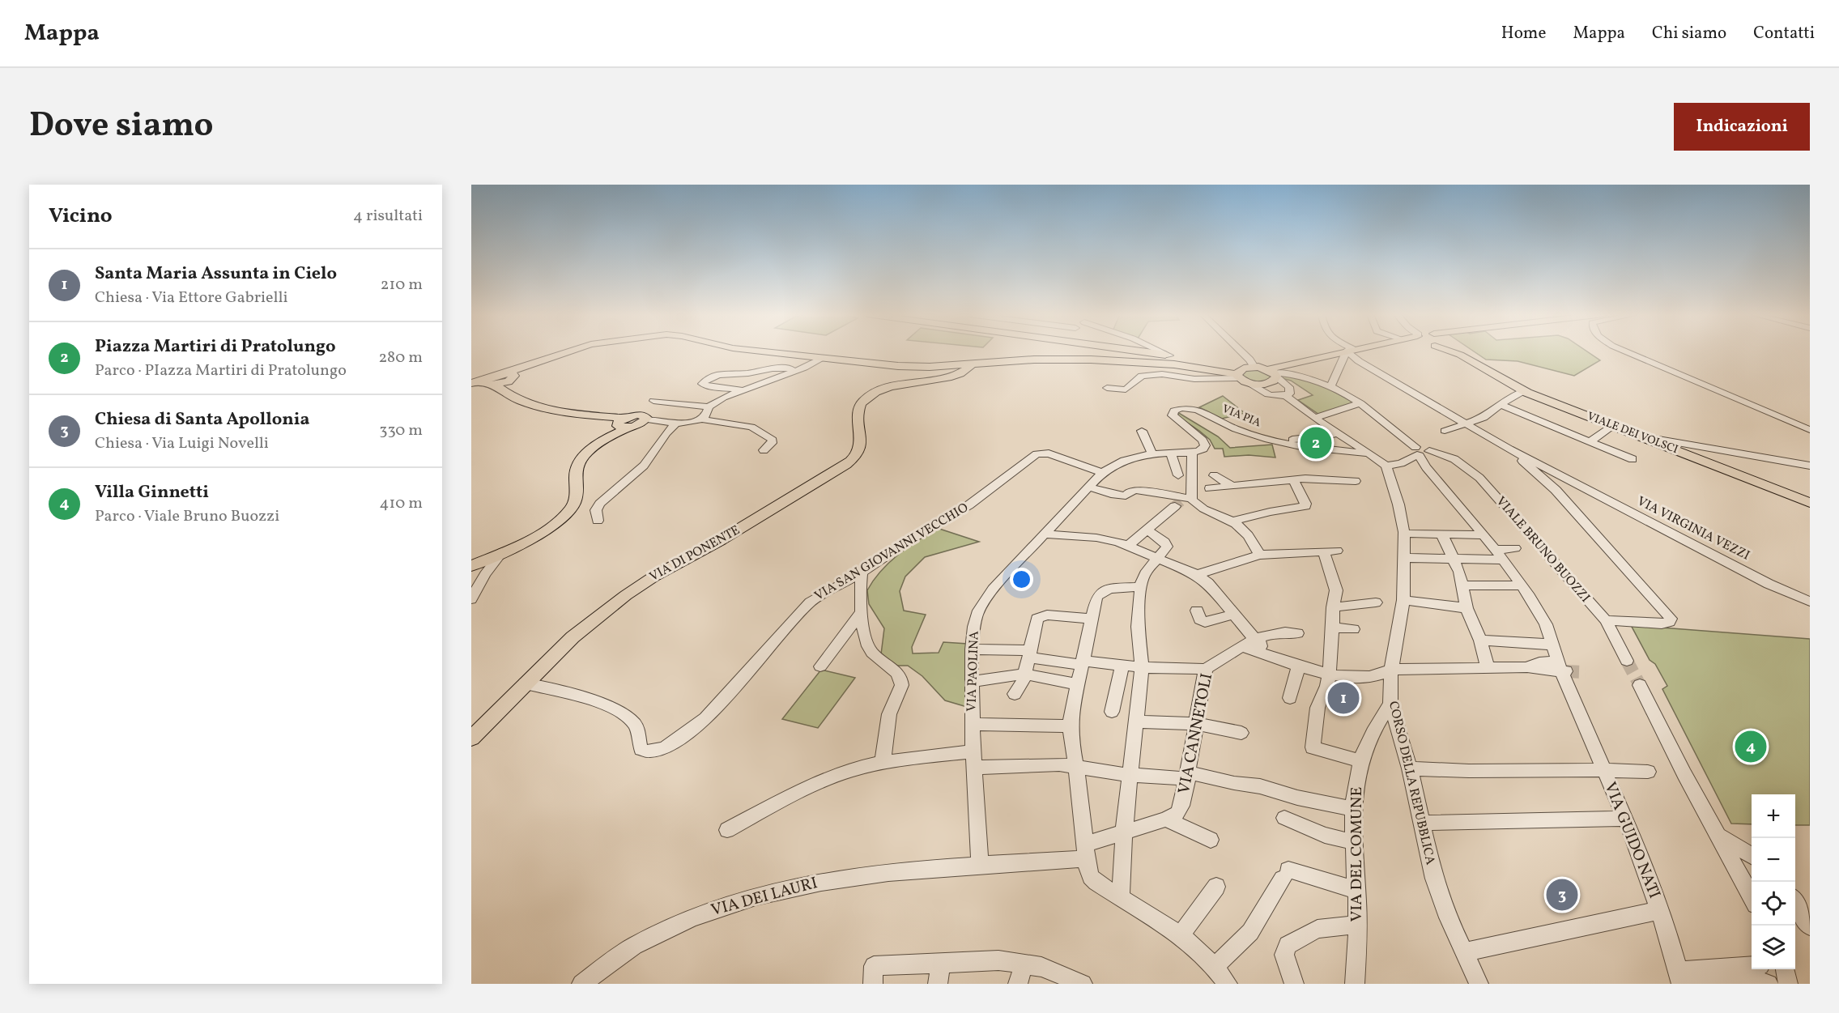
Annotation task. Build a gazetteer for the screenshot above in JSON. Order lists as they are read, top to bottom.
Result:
{
  "streets": {
    "main road": ["VIALE DEI VOLSCI", "VIA DI PONENTE"],
    "street": [
      "VIA PIA",
      "VIA VIRGINIA VEZZI",
      "VIALE BRUNO BUOZZI",
      "VIA SAN GIOVANNI VECCHIO",
      "VIA PAOLINA",
      "VIA CANNETOLI",
      "CORSO DELLA REPUBBLICA",
      "VIA GUIDO NATI",
      "VIA DEL COMUNE",
      "VIA DEI LAURI"
    ]
  },
  "crossings": [
    ["VIA PIA", "VIA PAOLINA"],
    ["VIALE BRUNO BUOZZI", "VIA GUIDO NATI"],
    ["VIA SAN GIOVANNI VECCHIO", "VIA DI PONENTE"],
    ["VIA SAN GIOVANNI VECCHIO", "VIA PAOLINA"],
    ["VIA PAOLINA", "VIA DEI LAURI"],
    ["VIA CANNETOLI", "VIA DEI LAURI"],
    ["CORSO DELLA REPUBBLICA", "VIA DEL COMUNE"]
  ],
  "page": {
    "header": "Mappa",
    "nav": [
      "Home",
      "Mappa",
      "Chi siamo",
      "Contatti"
    ],
    "title": "Dove siamo",
    "buttons": "Indicazioni",
    "heading": ["Vicino", "4 risultati"],
    "list": [
      {
        "mark": "1",
        "name": "Santa Maria Assunta in Cielo",
        "note": "Chiesa · Via Ettore Gabrielli",
        "value": "210 m"
      },
      {
        "mark": "2",
        "name": "Piazza Martiri di Pratolungo",
        "note": "Parco · PIazza Martiri di Pratolungo",
        "value": "280 m"
      },
      {
        "mark": "3",
        "name": "Chiesa di Santa Apollonia",
        "note": "Chiesa · Via Luigi Novelli",
        "value": "330 m"
      },
      {
        "mark": "4",
        "name": "Villa Ginnetti",
        "note": "Parco · Viale Bruno Buozzi",
        "value": "410 m"
      }
    ],
    "pins": [
      "2",
      "1",
      "4",
      "3"
    ],
    "map_buttons": ["+", "−"]
  }
}
